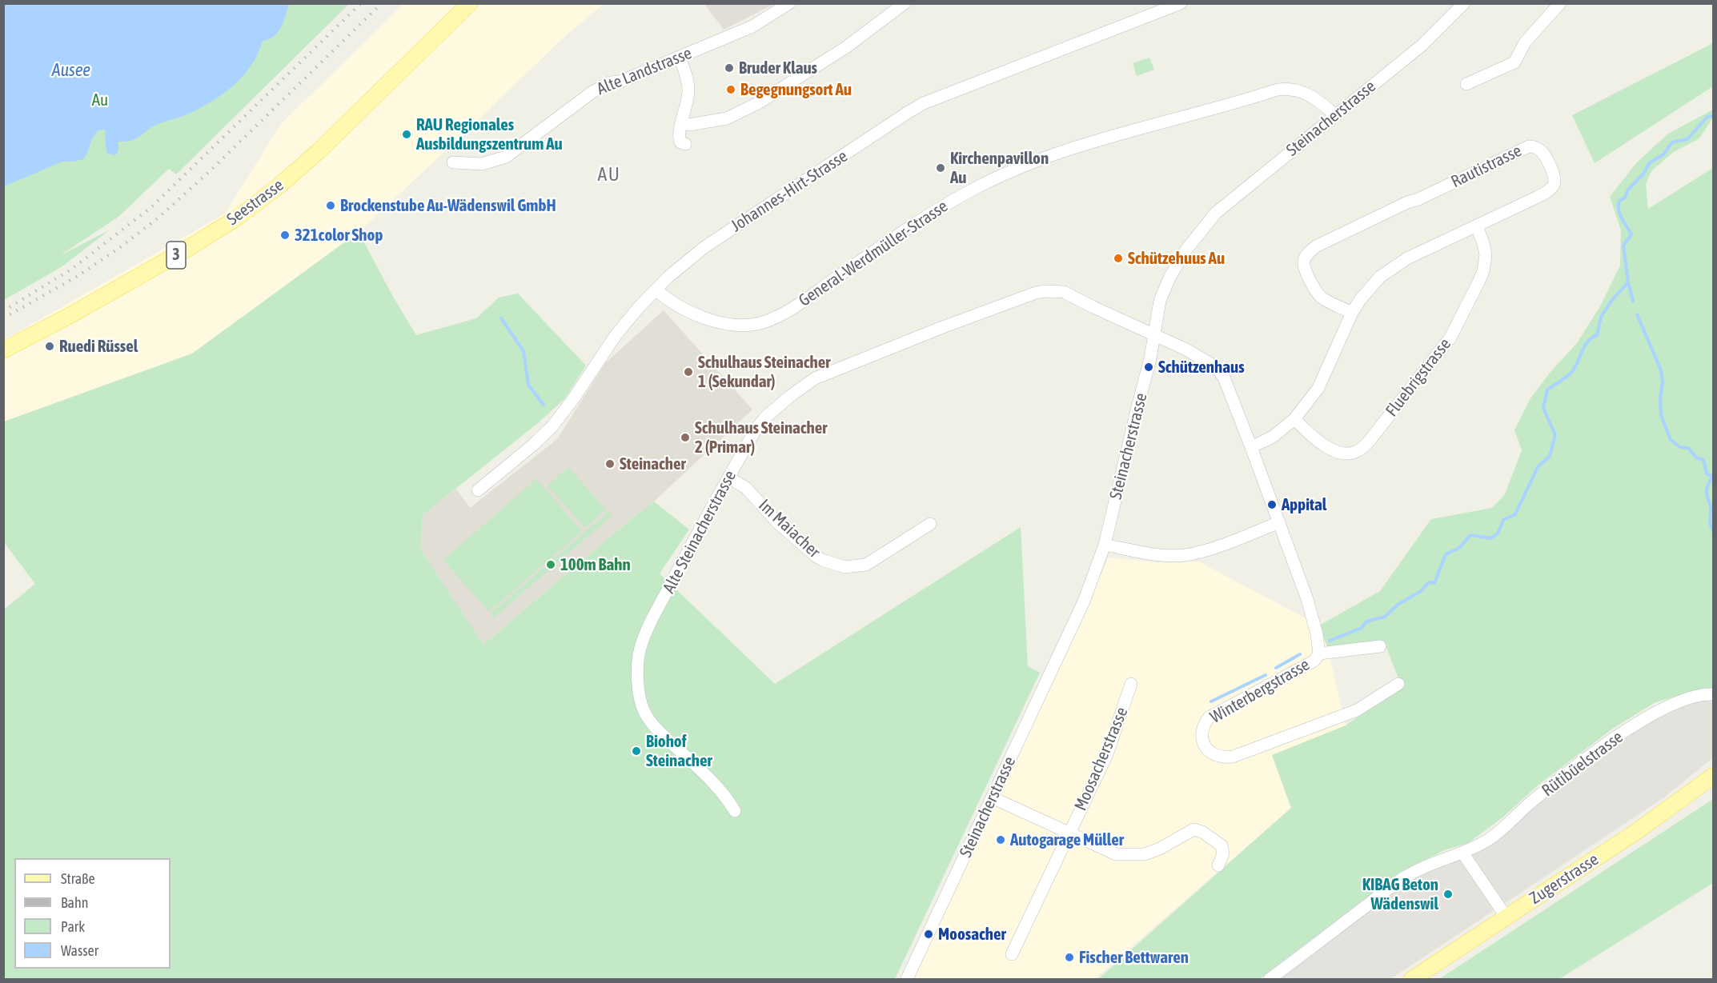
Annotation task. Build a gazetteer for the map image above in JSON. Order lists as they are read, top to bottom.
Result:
{
  "streets": {
    "main road": ["Seestrasse", "3", "Zugerstrasse"],
    "street": [
      "Alte Landstrasse",
      "Steinacherstrasse",
      "Rautistrasse",
      "Johannes-Hirt-Strasse",
      "General-Werdmüller-Strasse",
      "Fluebrigstrasse",
      "Im Maiacher",
      "Alte Steinacherstrasse",
      "Winterbergstrasse",
      "Moosacherstrasse",
      "Rütibüelstrasse"
    ]
  },
  "crossings": [
    ["Steinacherstrasse", "General-Werdmüller-Strasse"],
    ["Steinacherstrasse", "Alte Steinacherstrasse"],
    ["Steinacherstrasse", "Winterbergstrasse"],
    ["Rautistrasse", "Fluebrigstrasse"],
    ["Johannes-Hirt-Strasse", "General-Werdmüller-Strasse"],
    ["Im Maiacher", "Alte Steinacherstrasse"],
    ["Alte Steinacherstrasse", "Winterbergstrasse"]
  ],
  "districts": ["AU"],
  "water": ["Ausee"],
  "parks": ["Au"],
  "places": [
    "Bruder Klaus",
    "Begegnungsort Au",
    "RAU Regionales Ausbildungszentrum Au",
    "Kirchenpavillon Au",
    "Brockenstube Au-Wädenswil GmbH",
    "321color Shop",
    "Schützehuus Au",
    "Ruedi Rüssel",
    "Schützenhaus",
    "Schulhaus Steinacher 1 (Sekundar)",
    "Schulhaus Steinacher 2 (Primar)",
    "Steinacher",
    "Appital",
    "100m Bahn",
    "Biohof Steinacher",
    "Autogarage Müller",
    "KIBAG Beton Wädenswil",
    "Moosacher",
    "Fischer Bettwaren"
  ],
  "legend": [
    "Straße",
    "Bahn",
    "Park",
    "Wasser"
  ]
}
